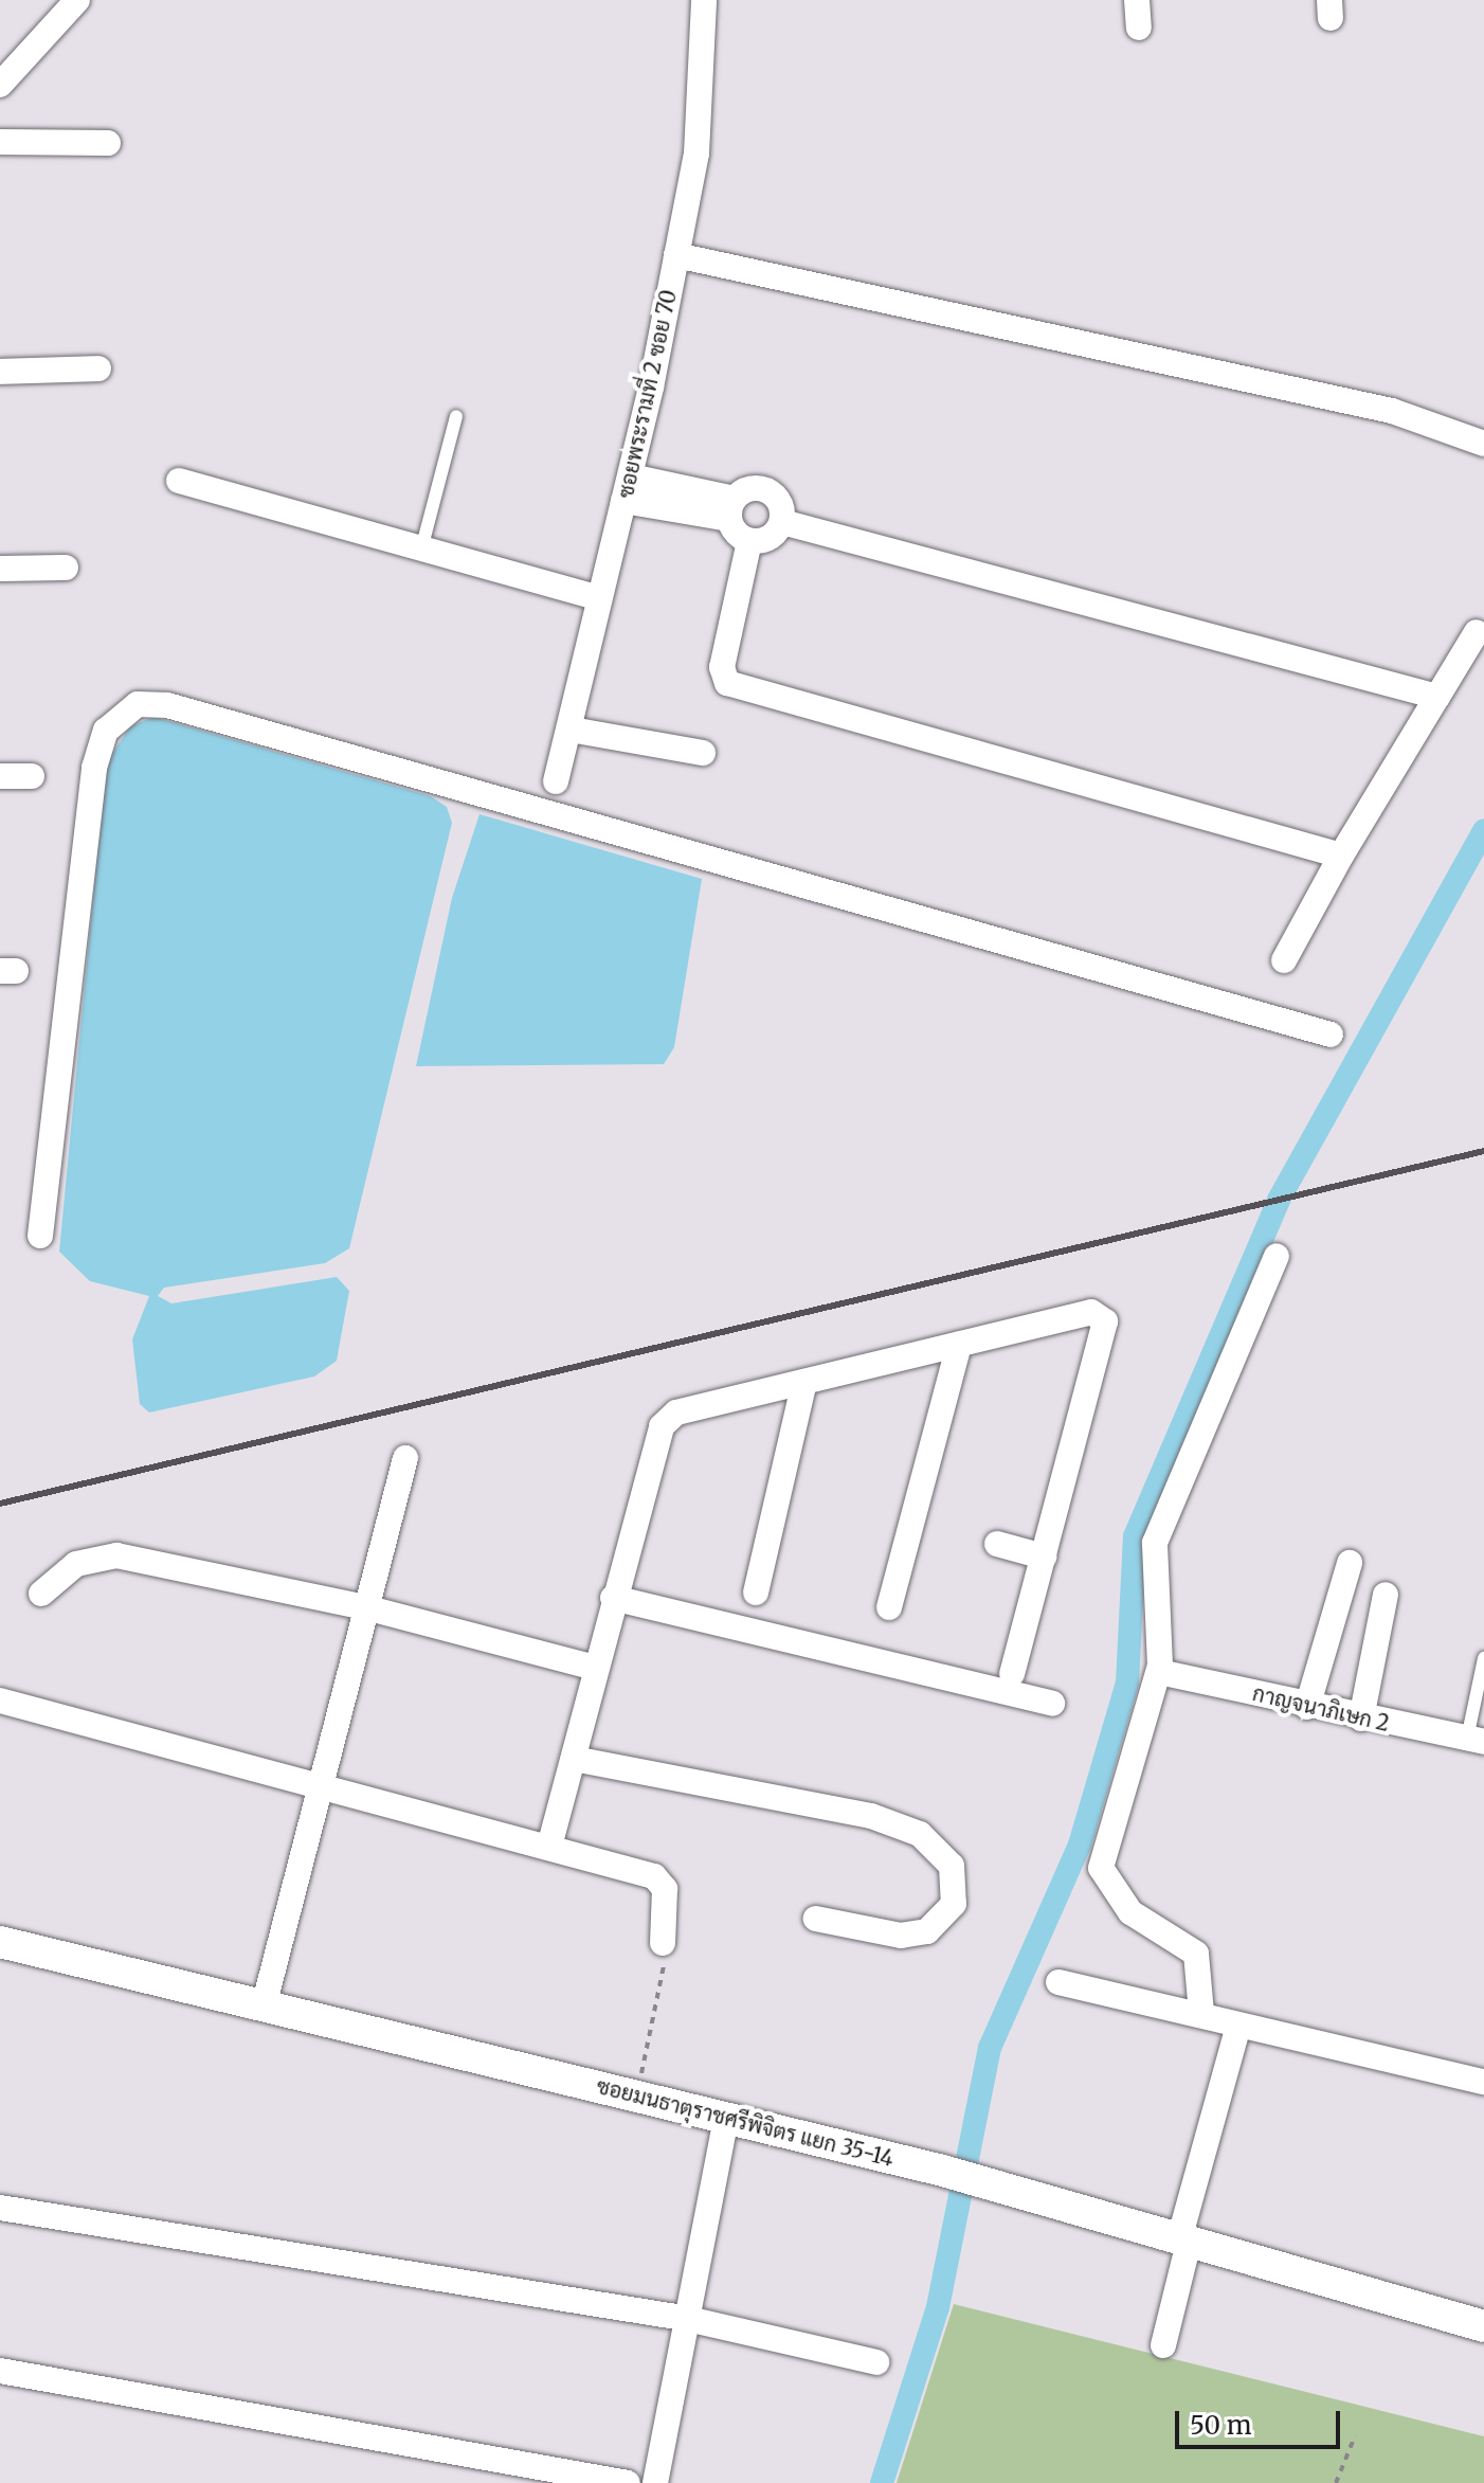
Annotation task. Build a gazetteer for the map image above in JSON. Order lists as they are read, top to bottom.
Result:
{
  "streets": {
    "street": ["ซอยพระรามที่ 2 ซอย 70", "กาญจนาภิเษก 2", "ซอยมนธาตุราชศรีพิจิตร แยก 35-14"]
  },
  "scale_bar": "50 m"
}
